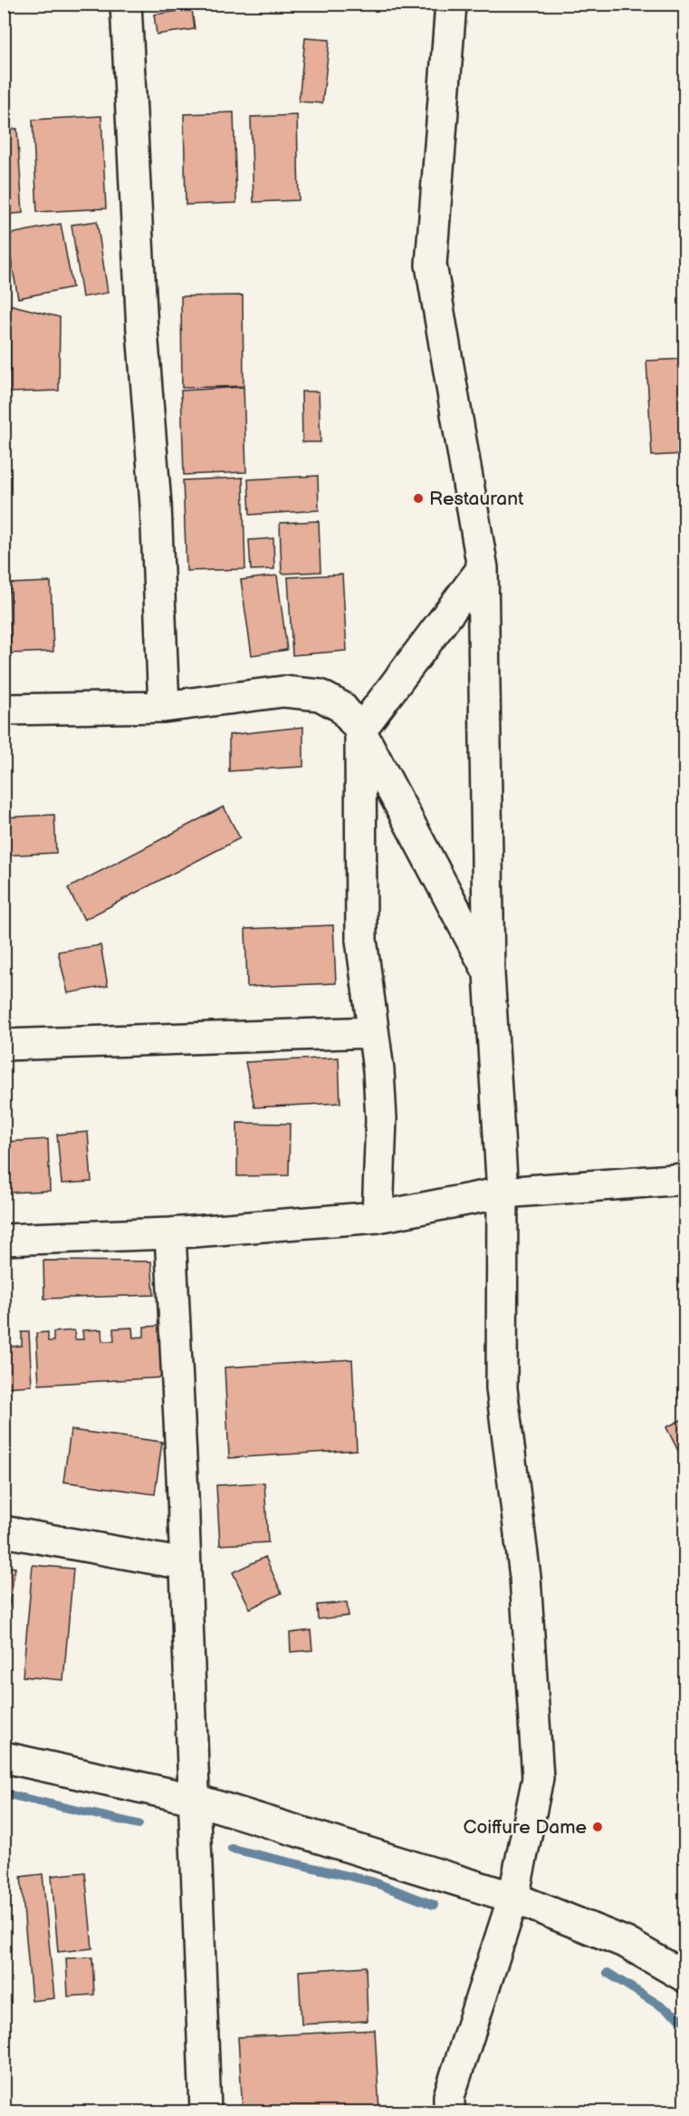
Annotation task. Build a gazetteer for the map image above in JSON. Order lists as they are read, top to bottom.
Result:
{
  "places": ["Restaurant", "Coiffure Dame"]
}
